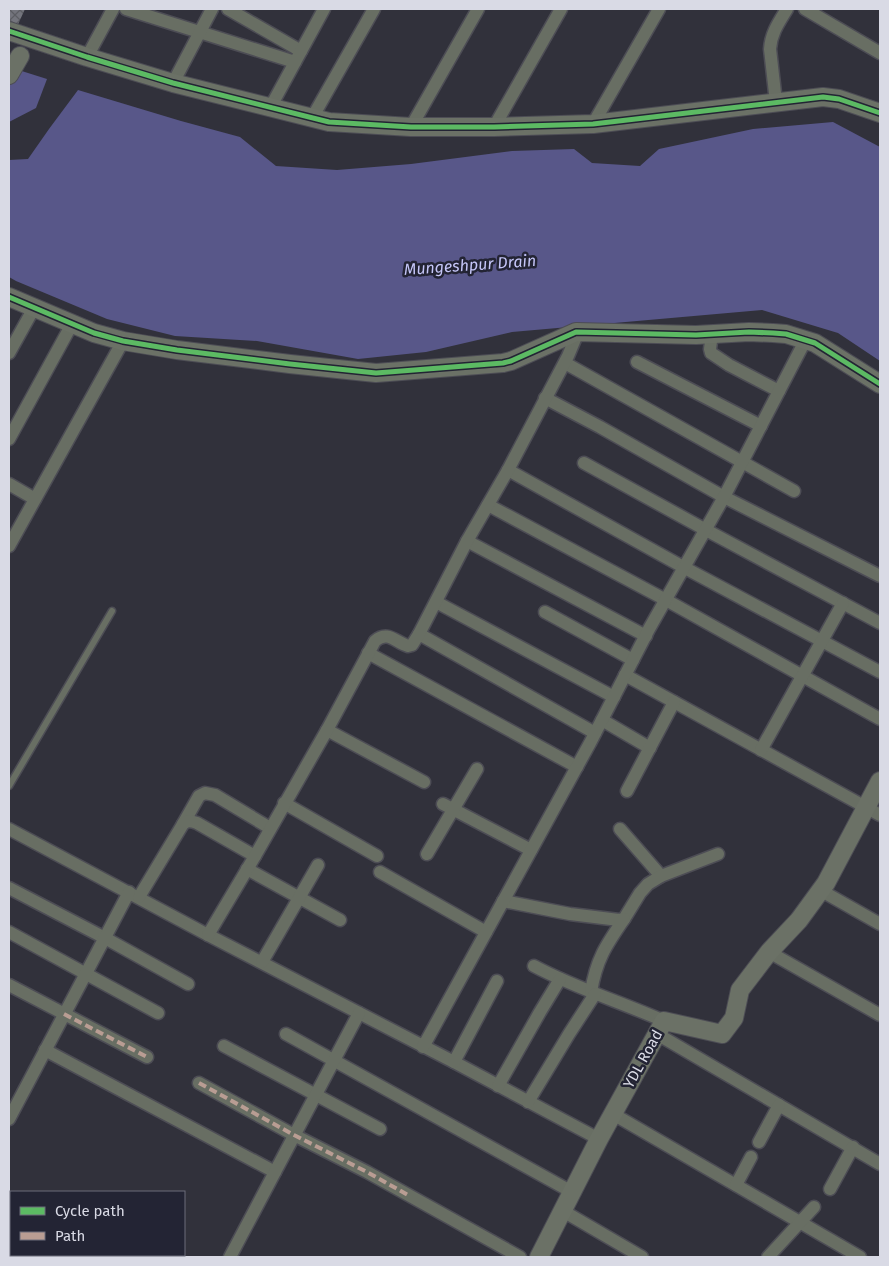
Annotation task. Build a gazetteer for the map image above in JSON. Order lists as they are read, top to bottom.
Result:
{
  "streets": {
    "street": ["YDL Road"]
  },
  "water": ["Mungeshpur Drain"],
  "legend": ["Cycle path", "Path"]
}
